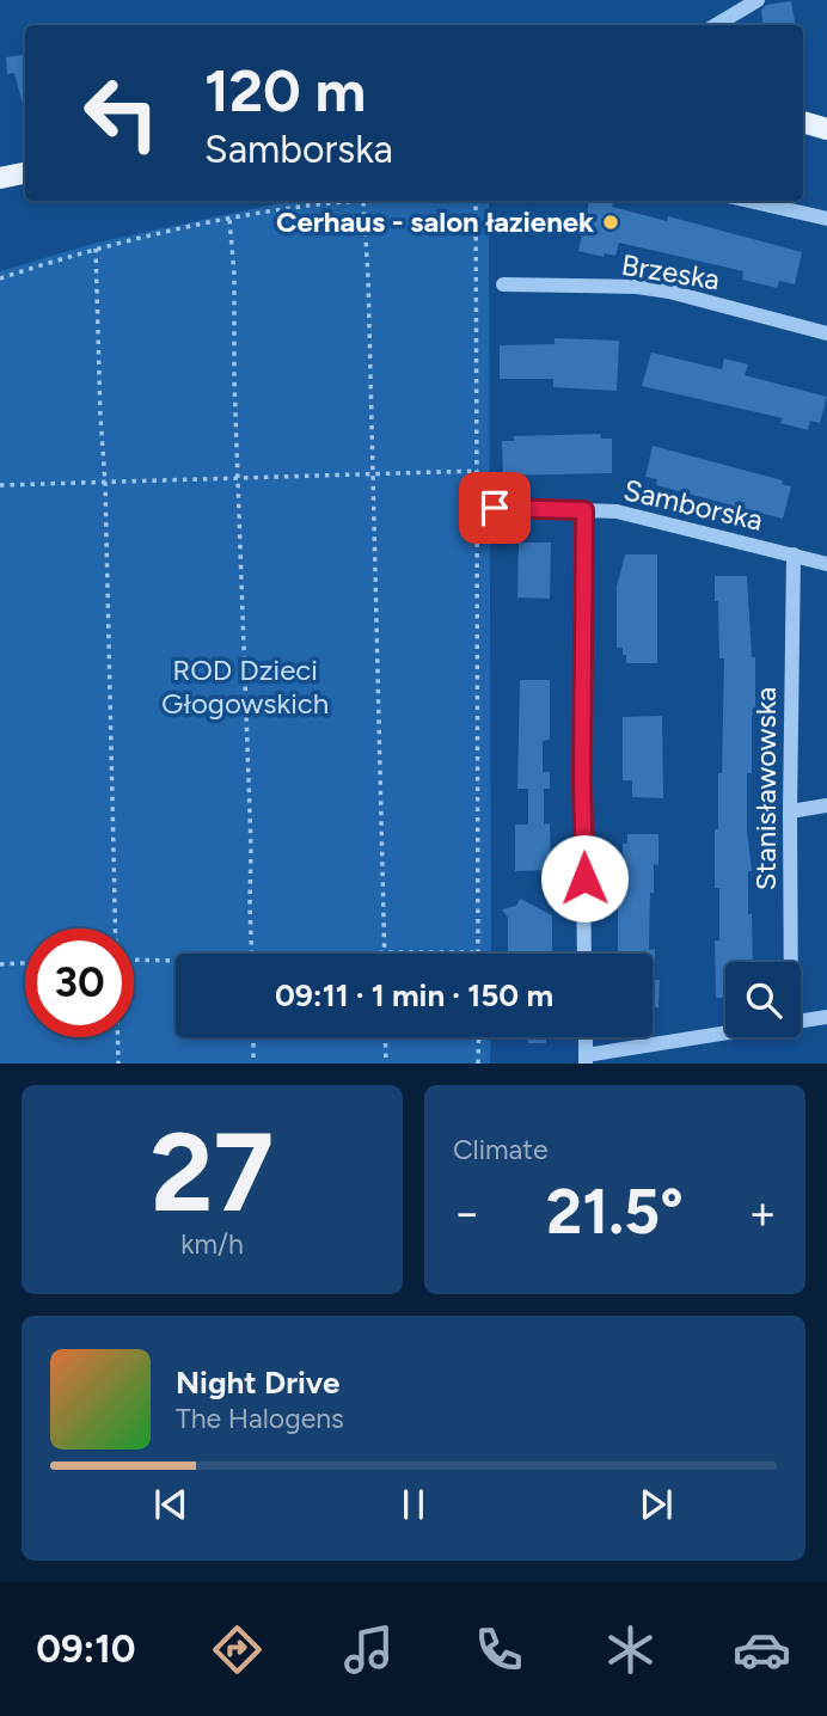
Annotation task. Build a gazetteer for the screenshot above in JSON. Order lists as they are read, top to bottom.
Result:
{
  "streets": {
    "street": ["Brzeska", "Samborska", "Stanisławowska"]
  },
  "crossings": [
    ["Samborska", "Stanisławowska"]
  ],
  "parks": ["ROD Dzieci Głogowskich"],
  "places": ["Cerhaus - salon łazienek"],
  "page": {
    "turn": ["120 m", "Samborska"],
    "limit": "30",
    "trip": "09:11 · 1 min · 150 m",
    "tile": [
      ["27", "km/h"],
      "Climate"
    ],
    "heat": ["−", "21.5°", "+"],
    "song": ["Night Drive", "The Halogens"],
    "tabs": "09:10"
  }
}
